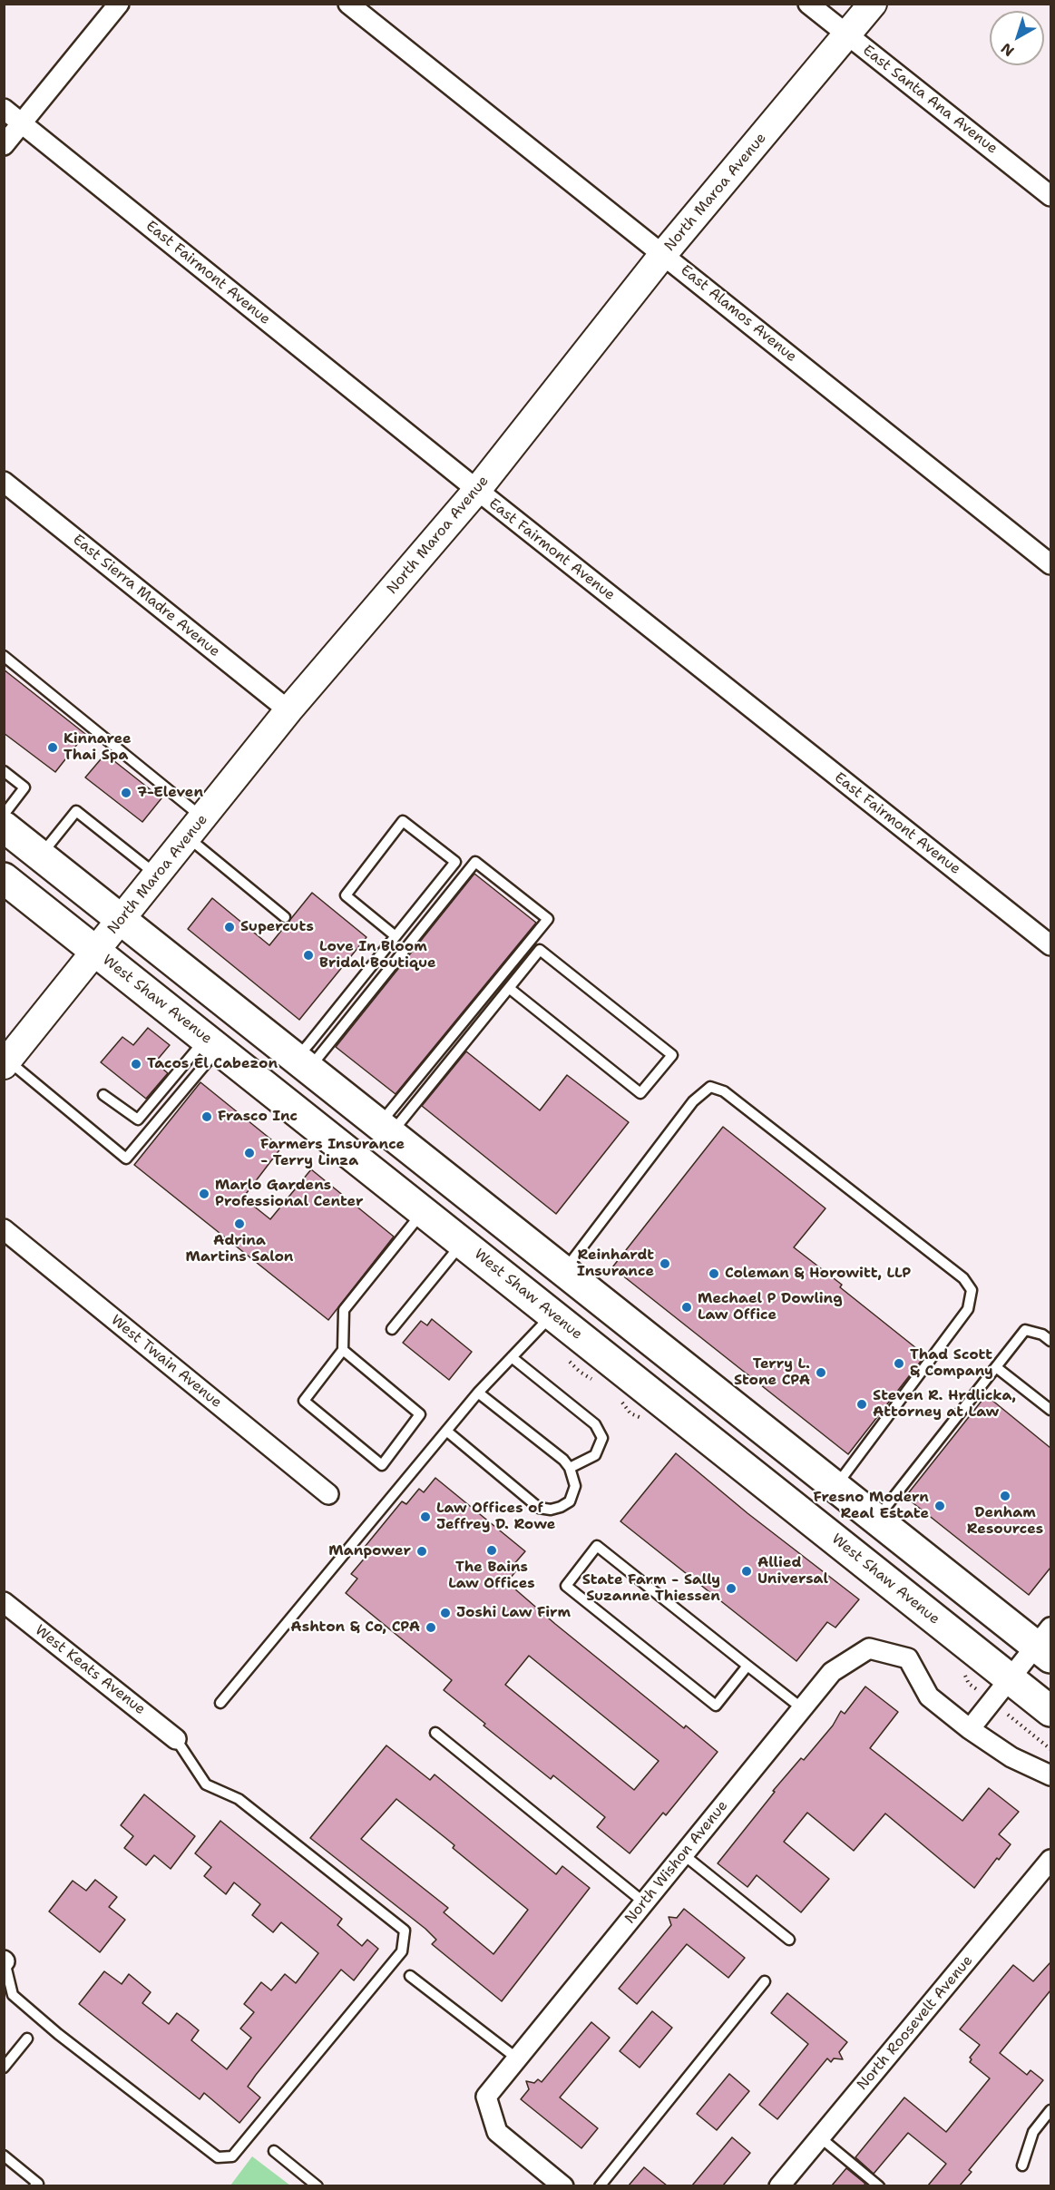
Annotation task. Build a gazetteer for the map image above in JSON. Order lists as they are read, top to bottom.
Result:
{
  "streets": {
    "main road": ["North Maroa Avenue", "West Shaw Avenue"],
    "street": [
      "East Santa Ana Avenue",
      "East Fairmont Avenue",
      "East Alamos Avenue",
      "East Sierra Madre Avenue",
      "West Twain Avenue",
      "West Keats Avenue",
      "North Wishon Avenue",
      "North Roosevelt Avenue"
    ]
  },
  "crossings": [
    ["East Santa Ana Avenue", "North Maroa Avenue"],
    ["North Maroa Avenue", "East Fairmont Avenue"],
    ["North Maroa Avenue", "East Alamos Avenue"],
    ["North Maroa Avenue", "East Sierra Madre Avenue"],
    ["North Maroa Avenue", "West Shaw Avenue"]
  ],
  "places": [
    "Kinnaree Thai Spa",
    "7-Eleven",
    "Supercuts",
    "Love In Bloom Bridal Boutique",
    "Tacos El Cabezon",
    "Frasco Inc",
    "Farmers Insurance - Terry Linza",
    "Marlo Gardens Professional Center",
    "Adrina Martins Salon",
    "Reinhardt Insurance",
    "Coleman & Horowitt, LLP",
    "Mechael P Dowling Law Office",
    "Thad Scott & Company",
    "Terry L. Stone CPA",
    "Steven R. Hrdlicka, Attorney at Law",
    "Denham Resources",
    "Fresno Modern Real Estate",
    "Law Offices of Jeffrey D. Rowe",
    "The Bains Law Offices",
    "Manpower",
    "Allied Universal",
    "State Farm - Sally Suzanne Thiessen",
    "Joshi Law Firm",
    "Ashton & Co, CPA"
  ],
  "north": "bottom left"
}
